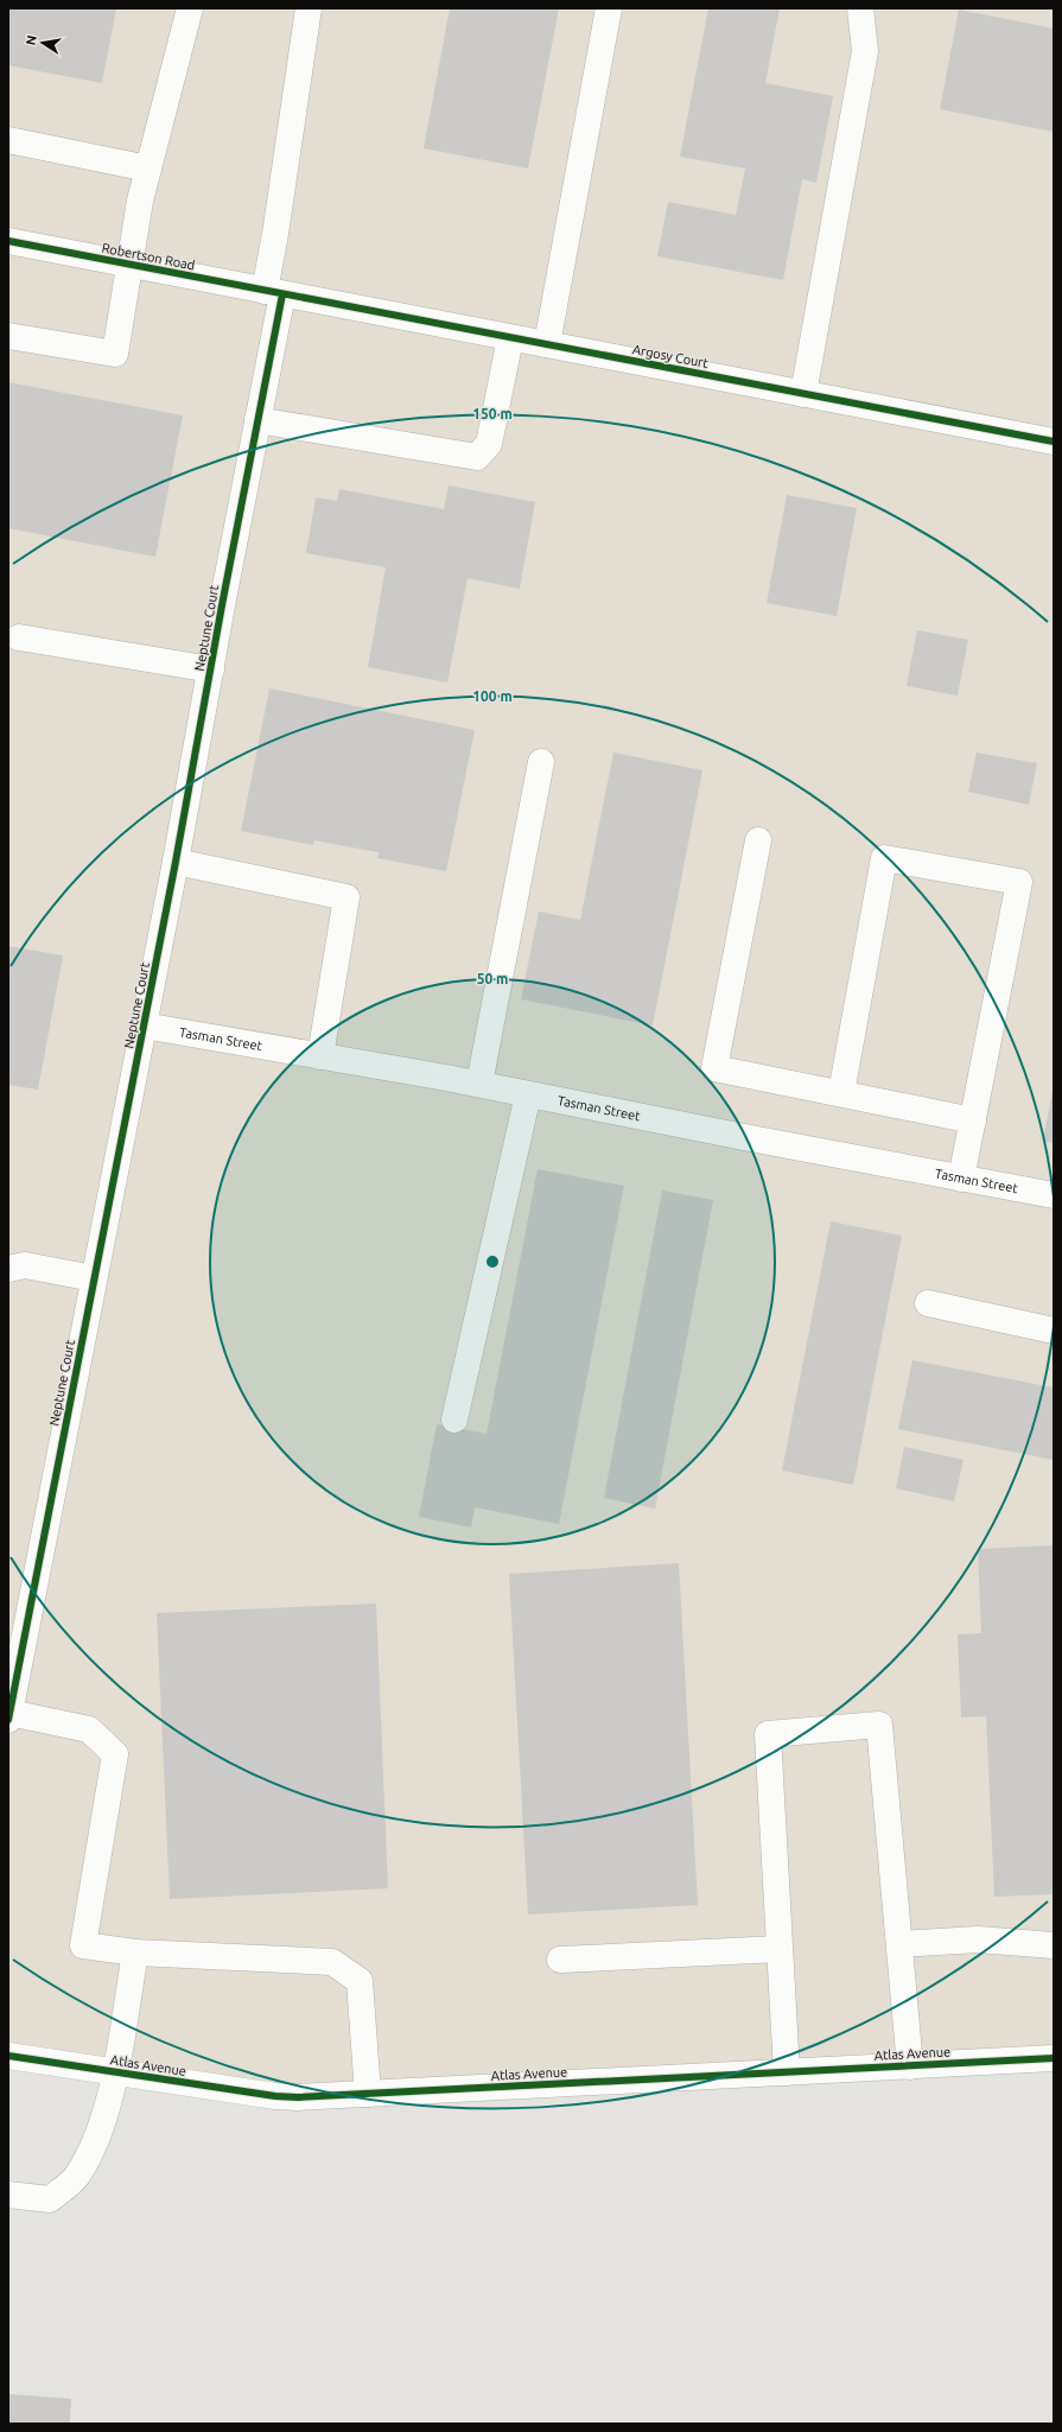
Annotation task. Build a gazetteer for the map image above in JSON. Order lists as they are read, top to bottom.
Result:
{
  "streets": {
    "street": [
      "Robertson Road",
      "Argosy Court",
      "Neptune Court",
      "Tasman Street",
      "Atlas Avenue"
    ]
  },
  "crossings": [
    ["Robertson Road", "Argosy Court"],
    ["Robertson Road", "Neptune Court"],
    ["Argosy Court", "Neptune Court"],
    ["Neptune Court", "Tasman Street"]
  ],
  "north": "left",
  "rings": ["150 m", "100 m", "50 m"]
}
